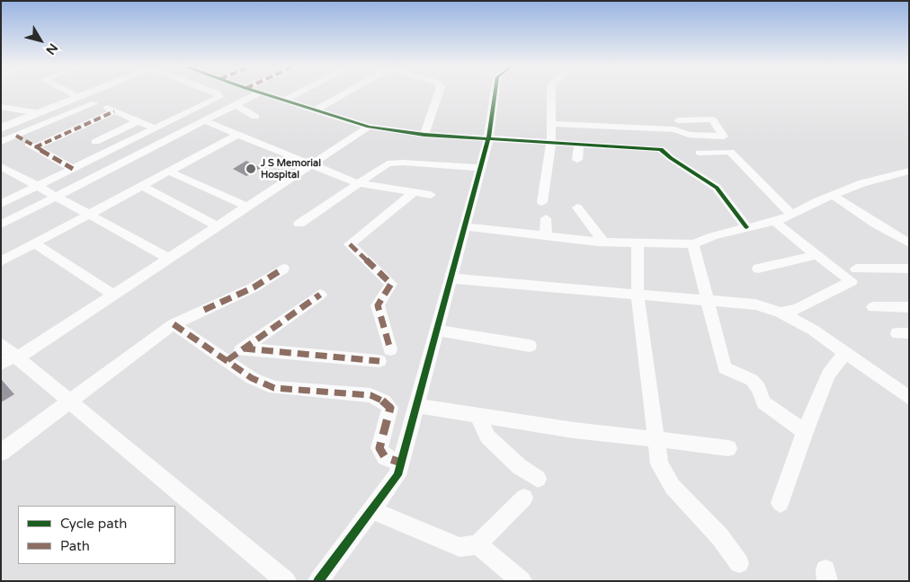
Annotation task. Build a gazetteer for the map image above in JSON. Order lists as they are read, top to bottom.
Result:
{
  "places": ["J S Memorial Hospital"],
  "legend": ["Cycle path", "Path"],
  "north": "bottom right"
}
